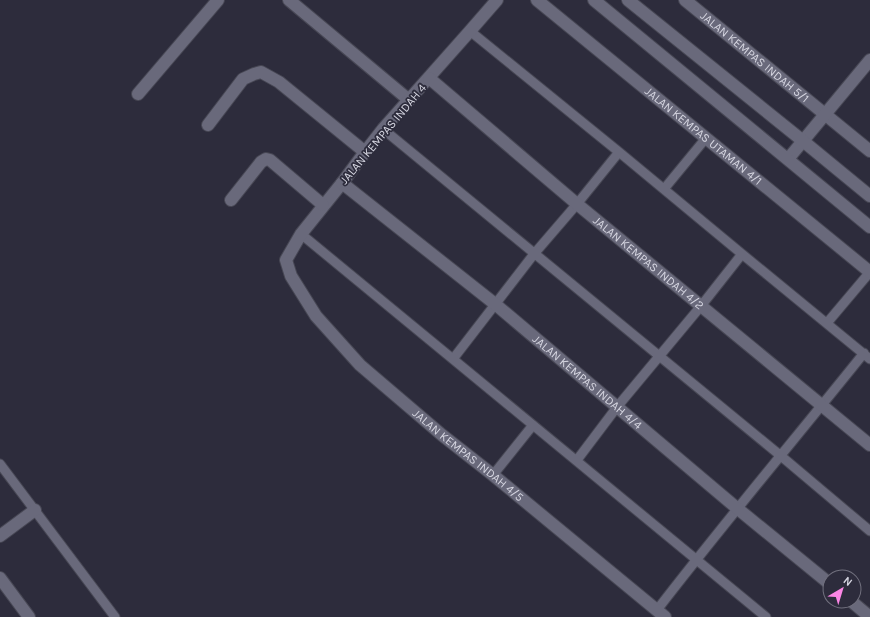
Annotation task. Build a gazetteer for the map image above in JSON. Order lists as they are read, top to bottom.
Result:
{
  "streets": {
    "street": [
      "JALAN KEMPAS INDAH 5/1",
      "JALAN KEMPAS INDAH 4",
      "JALAN KEMPAS UTAMAN 4/1",
      "JALAN KEMPAS INDAH 4/2",
      "JALAN KEMPAS INDAH 4/4",
      "JALAN KEMPAS INDAH 4/5"
    ]
  },
  "crossings": [
    ["JALAN KEMPAS INDAH 4", "JALAN KEMPAS INDAH 4/2"],
    ["JALAN KEMPAS INDAH 4", "JALAN KEMPAS INDAH 4/4"],
    ["JALAN KEMPAS INDAH 4", "JALAN KEMPAS INDAH 4/5"]
  ],
  "north": "top right"
}
